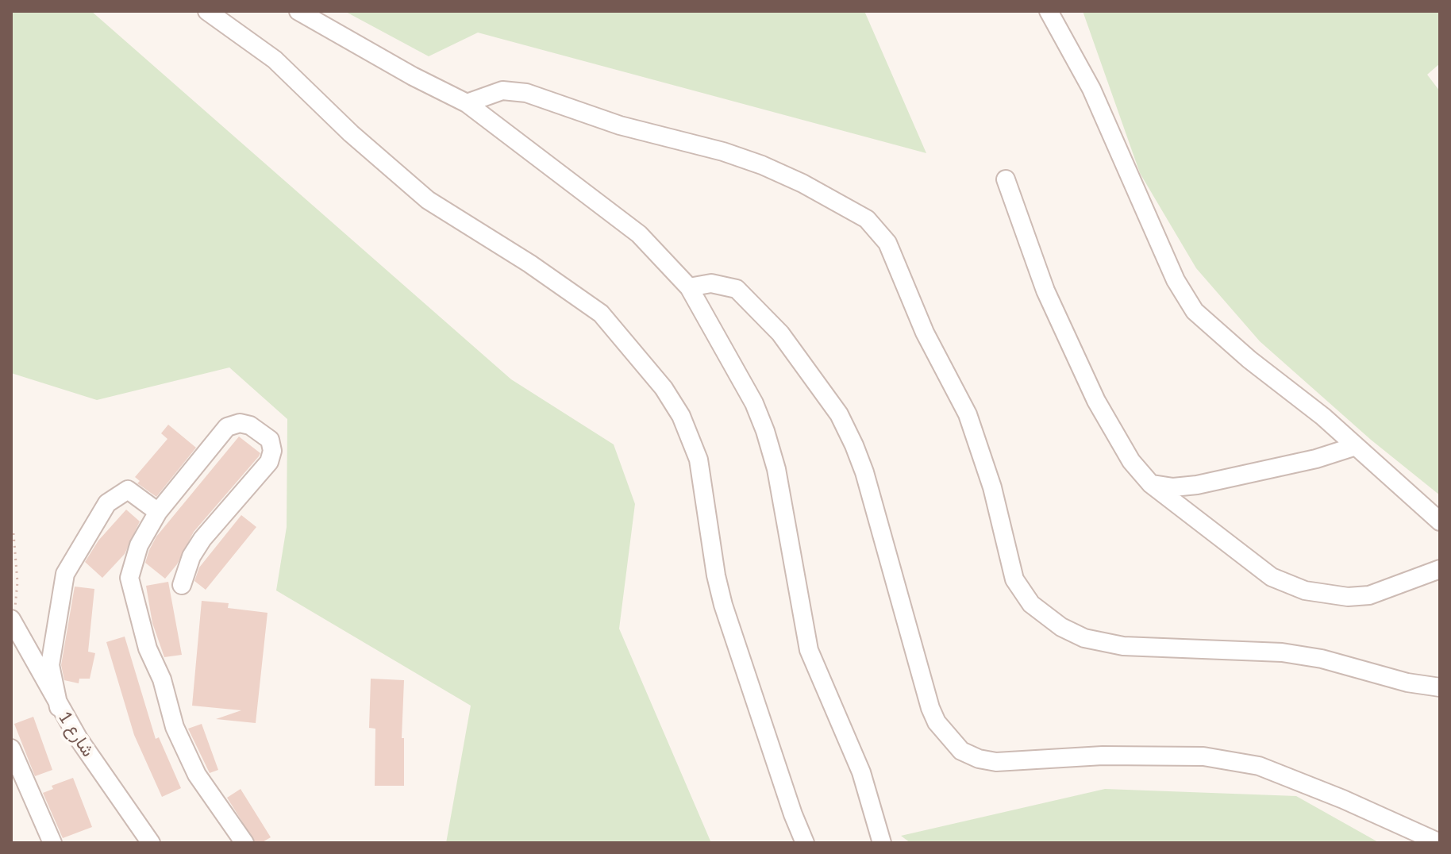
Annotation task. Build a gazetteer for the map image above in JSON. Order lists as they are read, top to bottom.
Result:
{
  "streets": {
    "street": ["شارع 1"]
  }
}
